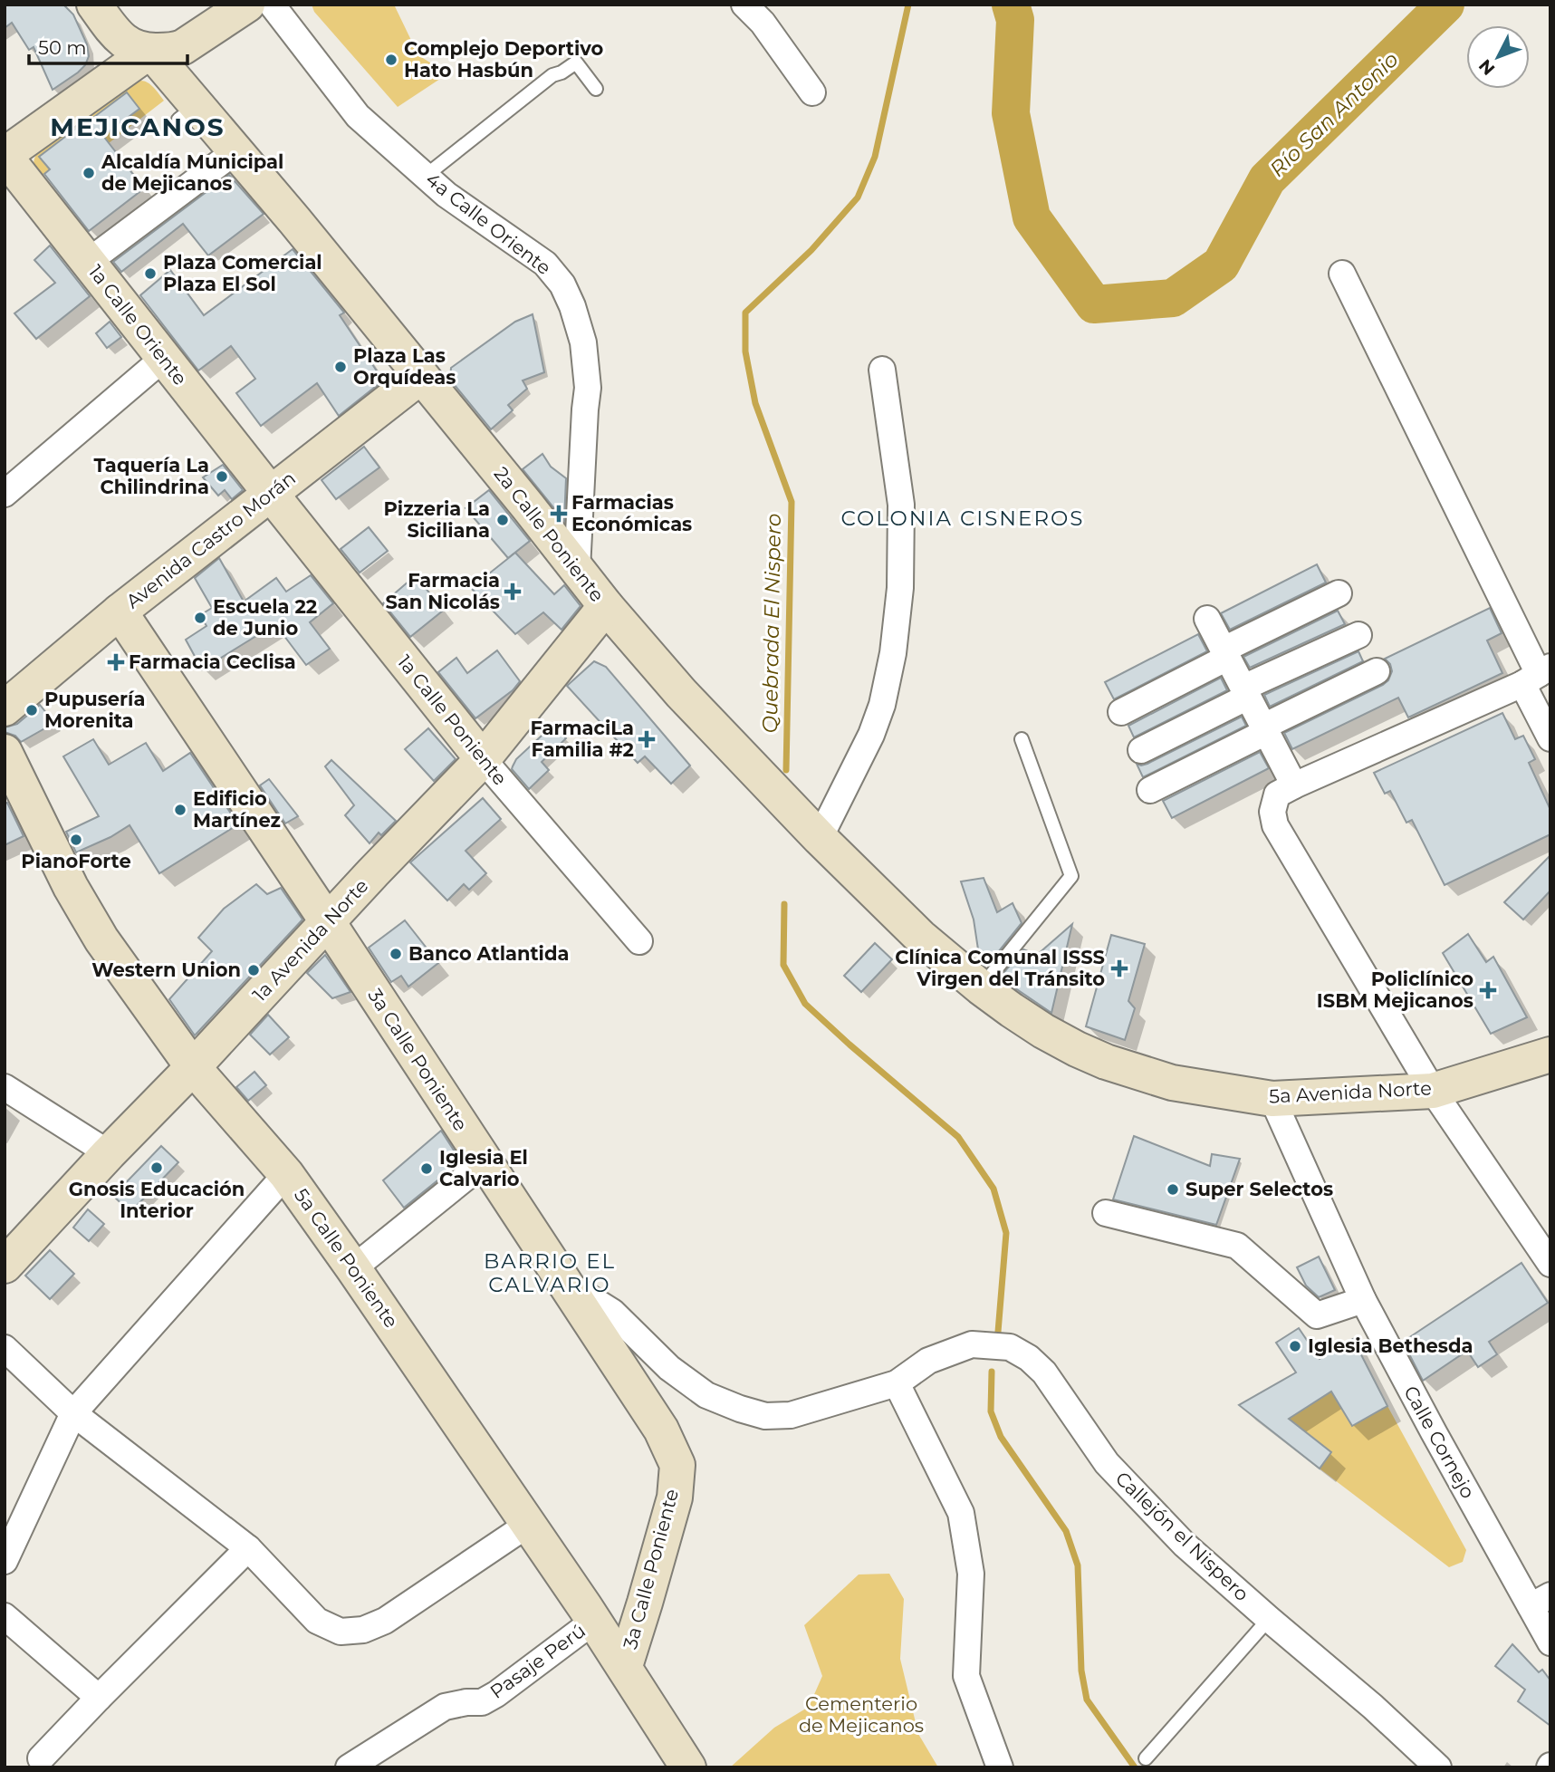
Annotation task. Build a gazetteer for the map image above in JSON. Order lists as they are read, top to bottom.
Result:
{
  "streets": {
    "main road": [
      "1a Calle Oriente",
      "2a Calle Poniente",
      "Avenida Castro Morán",
      "1a Calle Poniente",
      "1a Avenida Norte",
      "3a Calle Poniente",
      "5a Avenida Norte",
      "5a Calle Poniente"
    ],
    "street": [
      "4a Calle Oriente",
      "Calle Cornejo",
      "Callejón el Nispero",
      "Pasaje Perú"
    ]
  },
  "crossings": [
    ["4a Calle Oriente", "2a Calle Poniente"],
    ["1a Calle Oriente", "Avenida Castro Morán"],
    ["1a Calle Oriente", "1a Calle Poniente"],
    ["2a Calle Poniente", "Avenida Castro Morán"],
    ["2a Calle Poniente", "1a Avenida Norte"],
    ["2a Calle Poniente", "5a Avenida Norte"],
    ["Avenida Castro Morán", "1a Calle Poniente"],
    ["Avenida Castro Morán", "3a Calle Poniente"],
    ["1a Calle Poniente", "1a Avenida Norte"],
    ["1a Avenida Norte", "3a Calle Poniente"],
    ["1a Avenida Norte", "5a Calle Poniente"],
    ["3a Calle Poniente", "5a Calle Poniente"],
    ["3a Calle Poniente", "Callejón el Nispero"],
    ["5a Avenida Norte", "Calle Cornejo"],
    ["5a Calle Poniente", "Pasaje Perú"]
  ],
  "districts": ["MEJICANOS", "COLONIA CISNEROS", "BARRIO EL CALVARIO"],
  "water": ["Río San Antonio", "Quebrada El Nispero"],
  "parks": ["Cementerio de Mejicanos"],
  "places": {
    "other": [
      "Complejo Deportivo Hato Hasbún",
      "Alcaldía Municipal de Mejicanos",
      "Plaza Comercial Plaza El Sol",
      "Plaza Las Orquídeas",
      "Taquería La Chilindrina",
      "Pizzeria La Siciliana",
      "Escuela 22 de Junio",
      "Pupusería Morenita",
      "Edificio Martínez",
      "PianoForte",
      "Banco Atlantida",
      "Western Union",
      "Gnosis Educación Interior",
      "Iglesia El Calvario",
      "Super Selectos",
      "Iglesia Bethesda"
    ],
    "health": [
      "Farmacias Económicas",
      "Farmacia San Nicolás",
      "Farmacia Ceclisa",
      "FarmaciLa Familia #2",
      "Clínica Comunal ISSS Virgen del Tránsito",
      "Policlínico ISBM Mejicanos"
    ]
  },
  "scale_bar": "50 m",
  "north": "bottom left"
}
